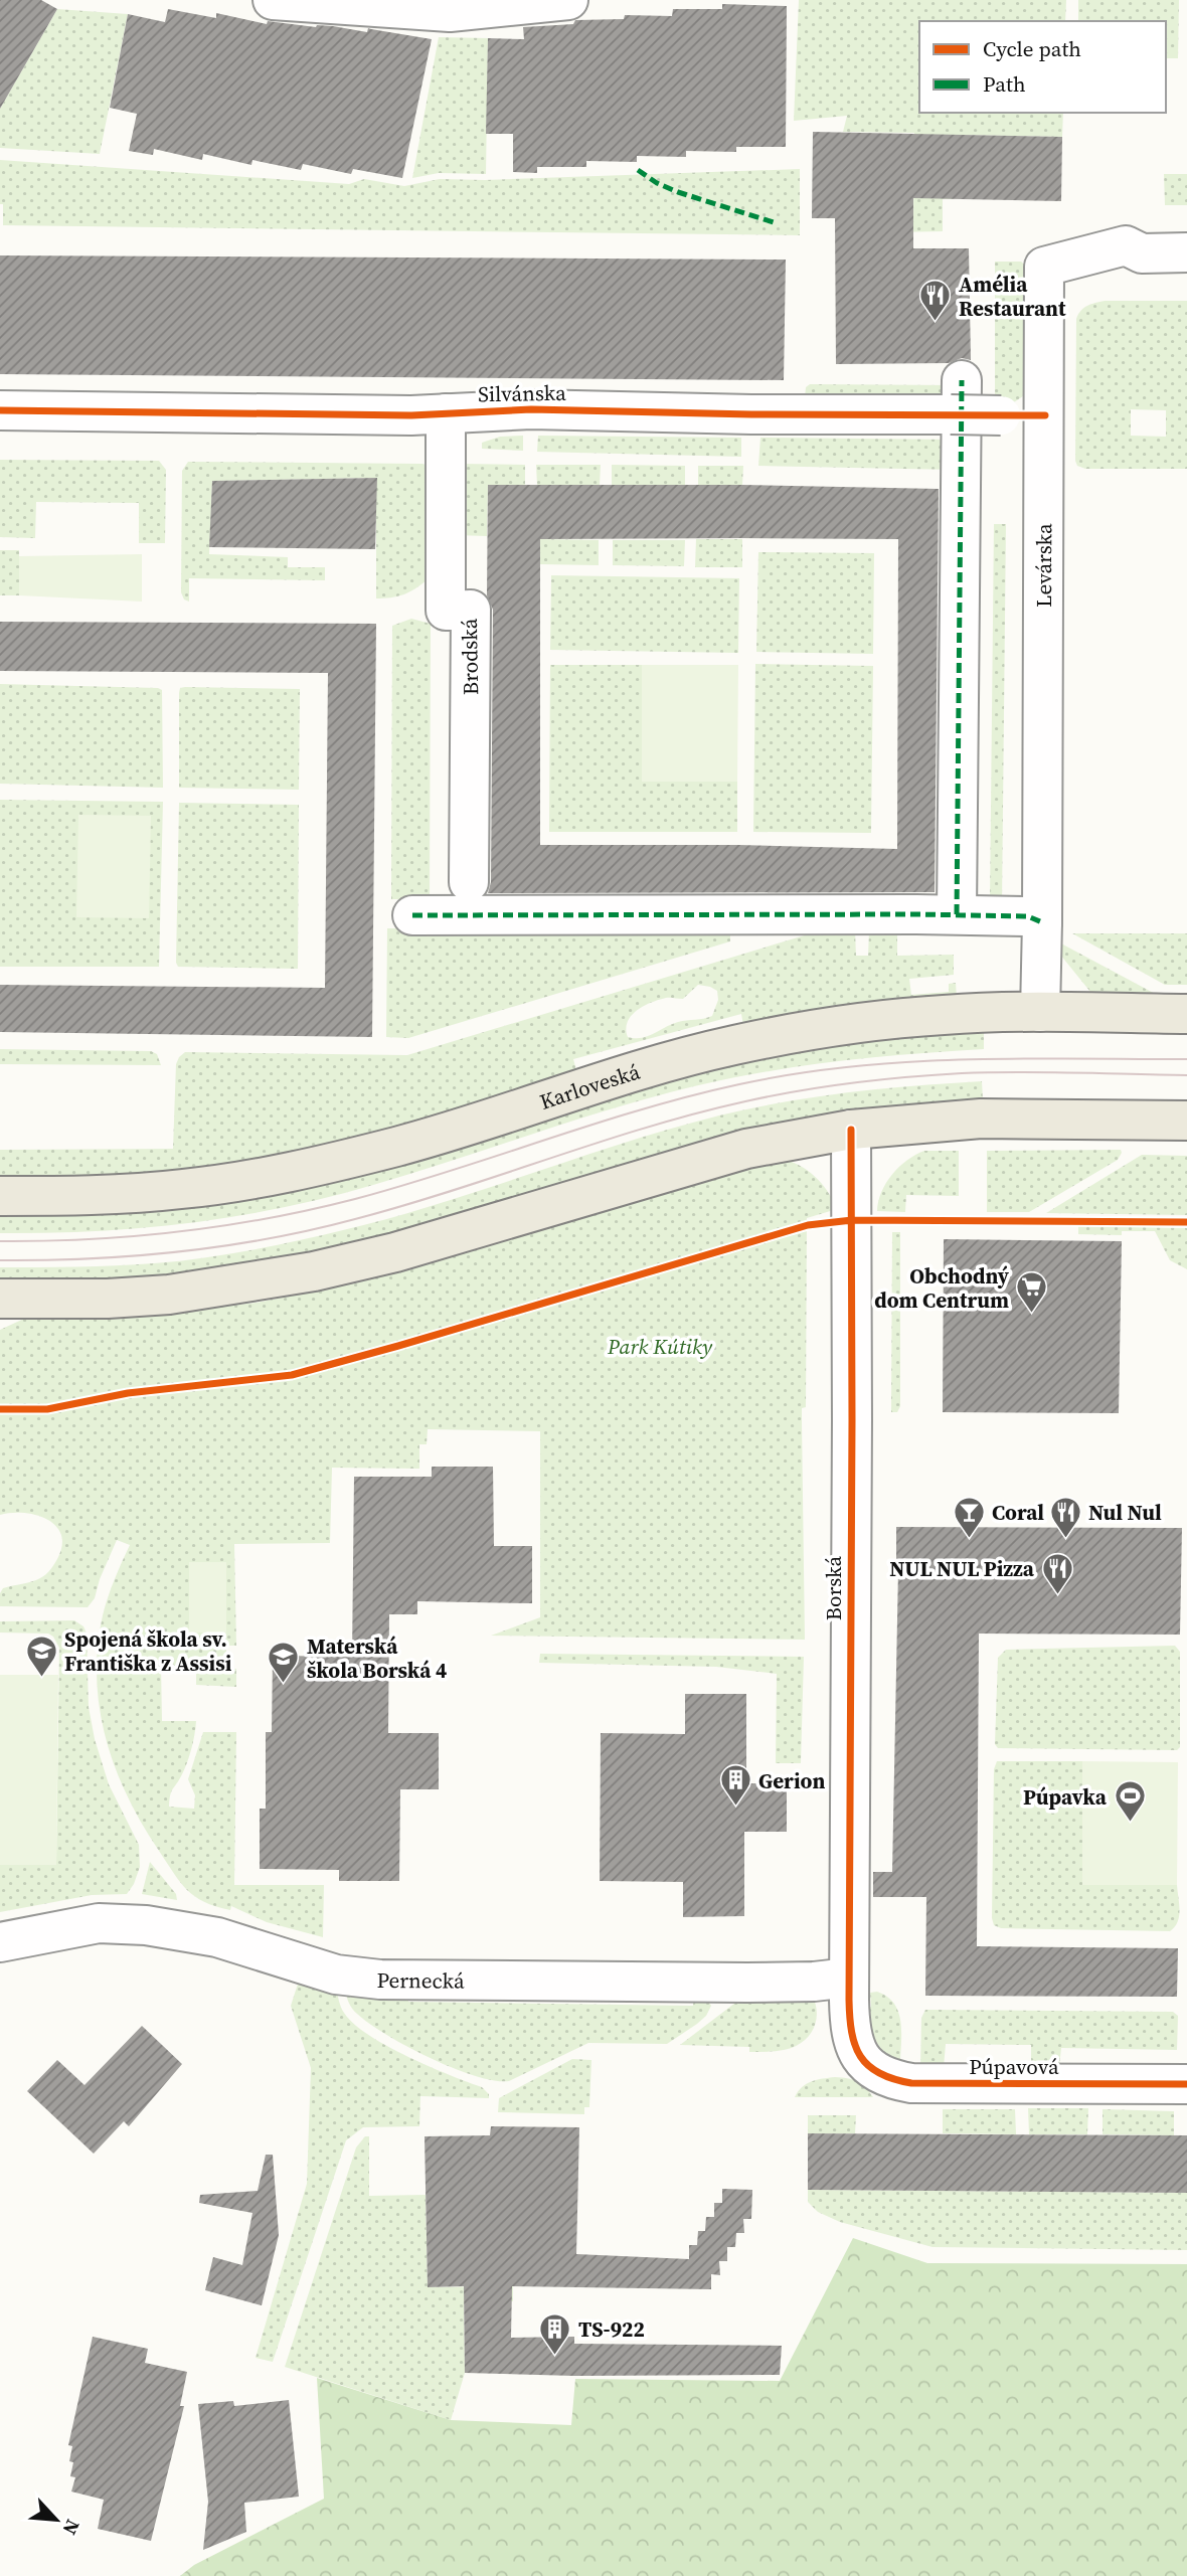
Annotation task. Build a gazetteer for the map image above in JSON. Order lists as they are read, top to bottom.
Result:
{
  "streets": {
    "main road": ["Karloveská"],
    "street": [
      "Silvánska",
      "Levárska",
      "Brodská",
      "Borská",
      "Pernecká",
      "Púpavová"
    ]
  },
  "crossings": [
    ["Silvánska", "Levárska"],
    ["Silvánska", "Brodská"],
    ["Levárska", "Karloveská"],
    ["Borská", "Pernecká"],
    ["Borská", "Púpavová"]
  ],
  "parks": ["Park Kútiky"],
  "places": {
    "restaurant": ["Amélia Restaurant", "Nul Nul", "NUL NUL Pizza"],
    "supermarket": ["Obchodný dom Centrum"],
    "bar": ["Coral"],
    "school or university": ["Spojená škola sv. Františka z Assisi", "Materská škola Borská 4"],
    "building": ["Gerion", "TS-922"],
    "sports": ["Púpavka"]
  },
  "legend": ["Cycle path", "Path"],
  "north": "bottom right"
}
